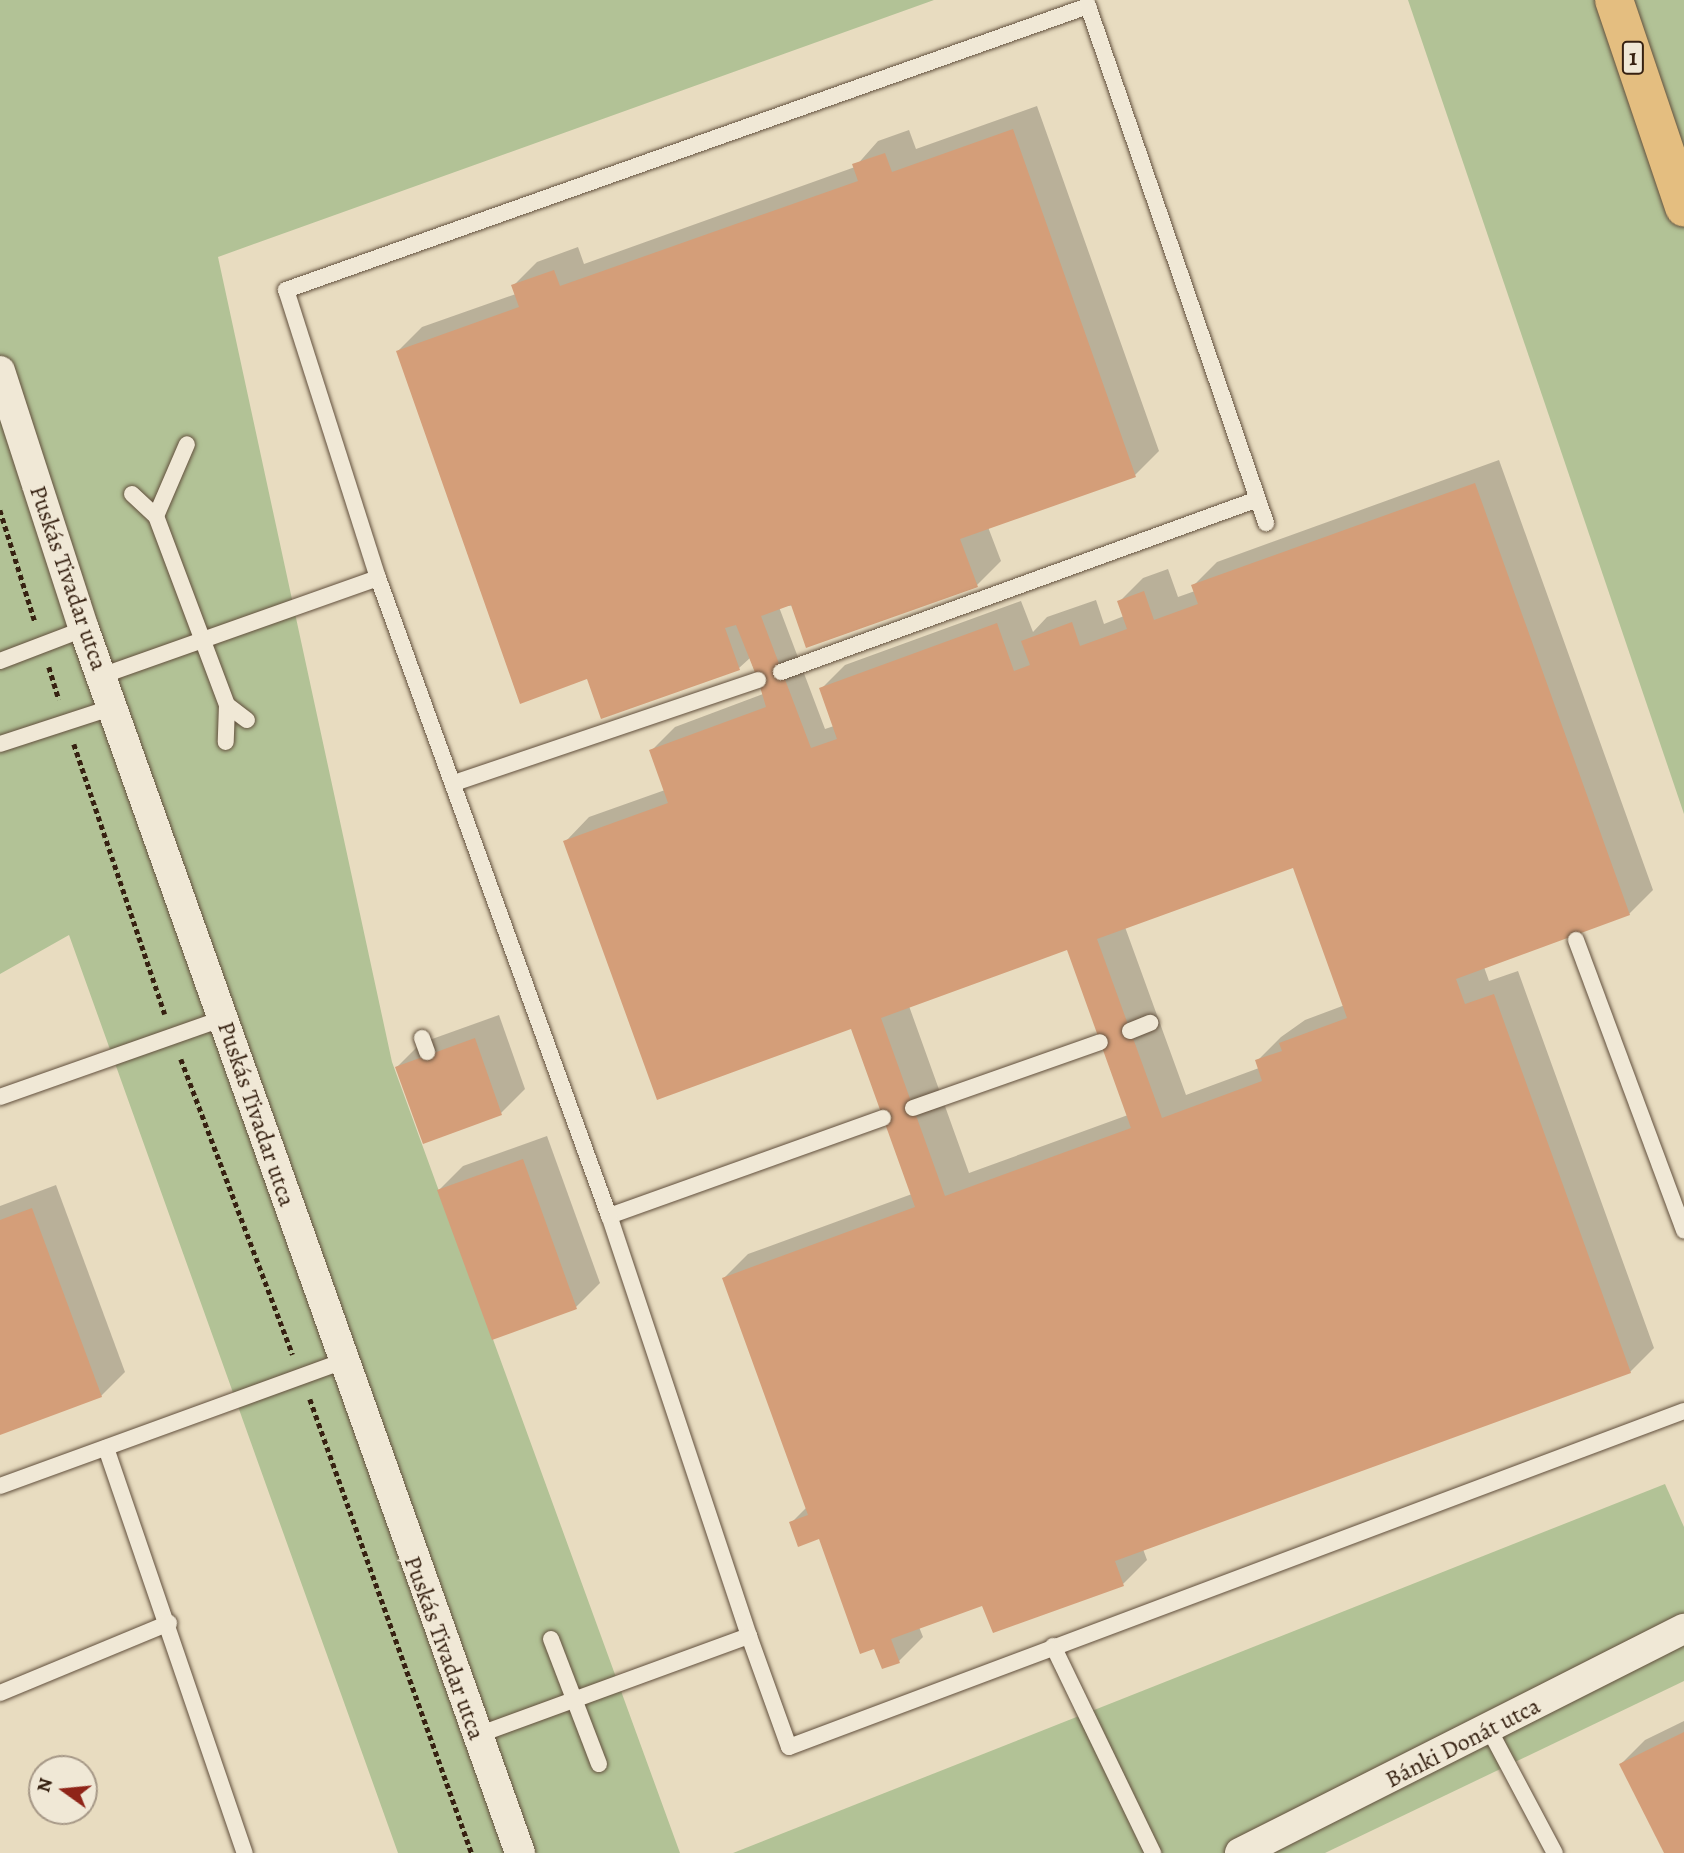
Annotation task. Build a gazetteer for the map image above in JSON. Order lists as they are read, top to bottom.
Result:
{
  "streets": {
    "main road": ["1"],
    "street": ["Puskás Tivadar utca", "Bánki Donát utca"]
  },
  "north": "left"
}
